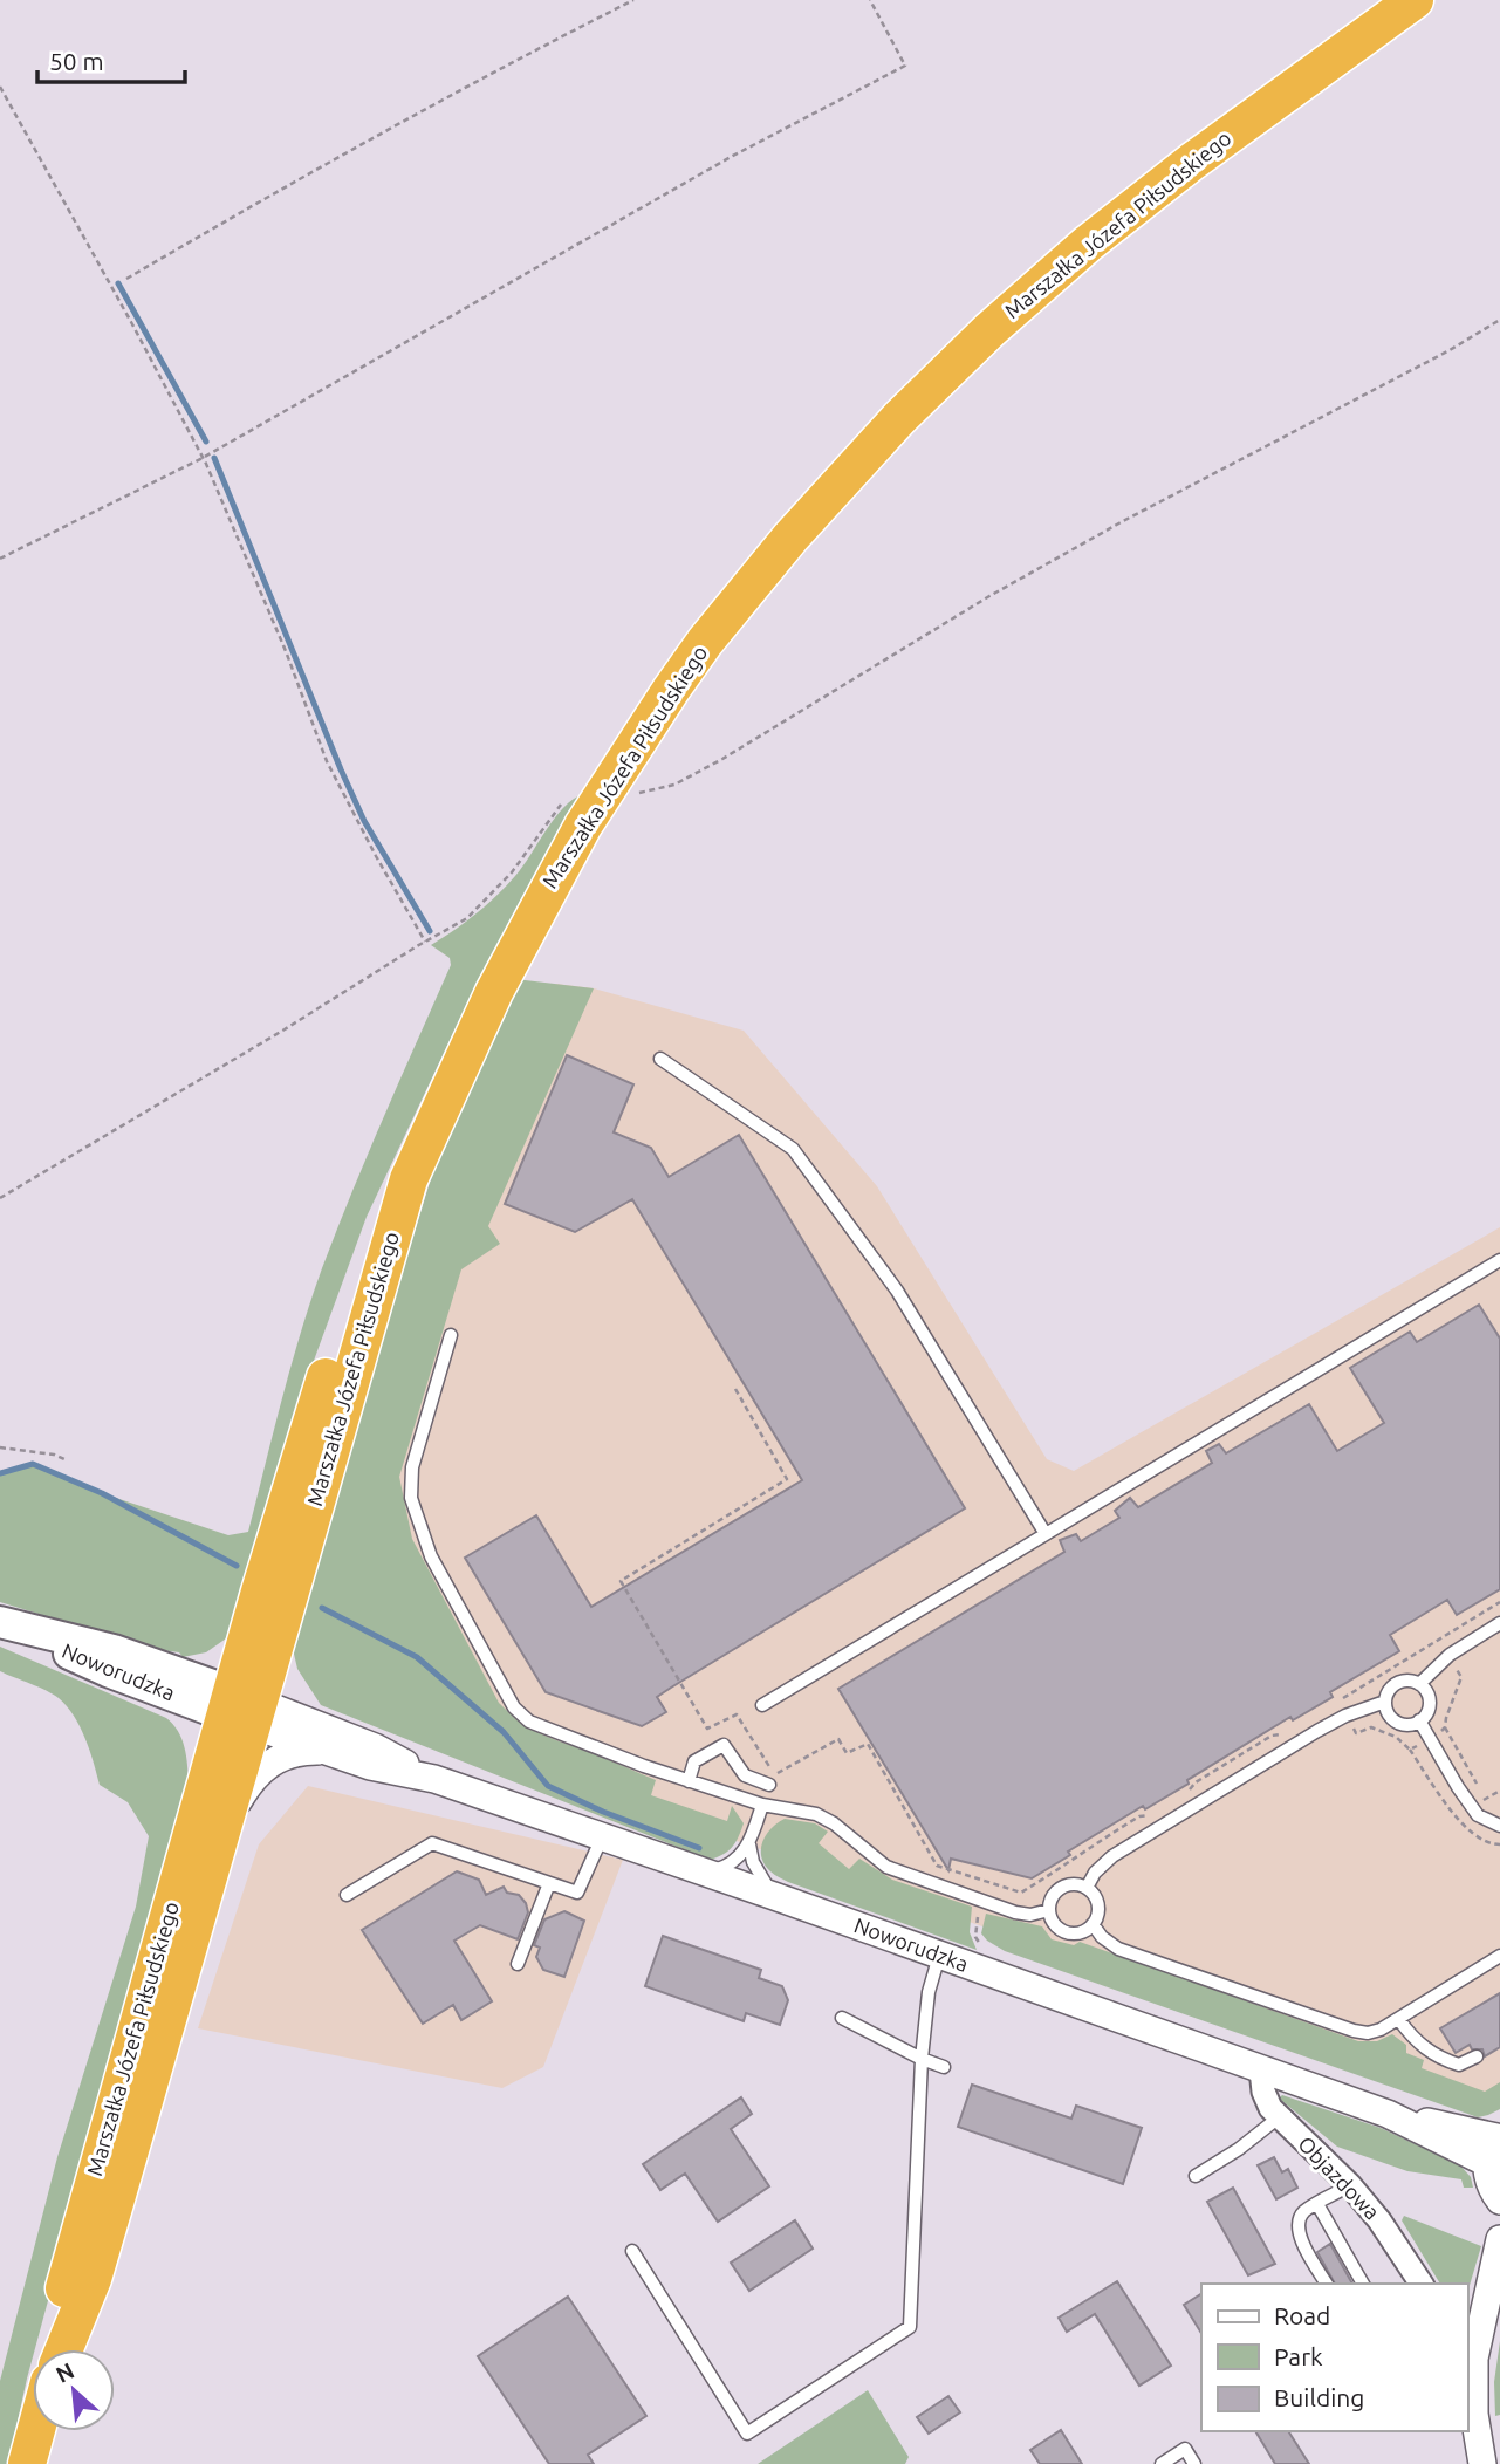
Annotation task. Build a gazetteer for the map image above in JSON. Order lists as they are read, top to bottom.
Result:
{
  "streets": {
    "highway": ["Marszałka Józefa Piłsudskiego"],
    "main road": ["Noworudzka"],
    "street": ["Objazdowa"]
  },
  "crossings": [
    ["Marszałka Józefa Piłsudskiego", "Noworudzka"],
    ["Noworudzka", "Objazdowa"]
  ],
  "legend": ["Road", "Park", "Building"],
  "scale_bar": "50 m",
  "north": "top left"
}
